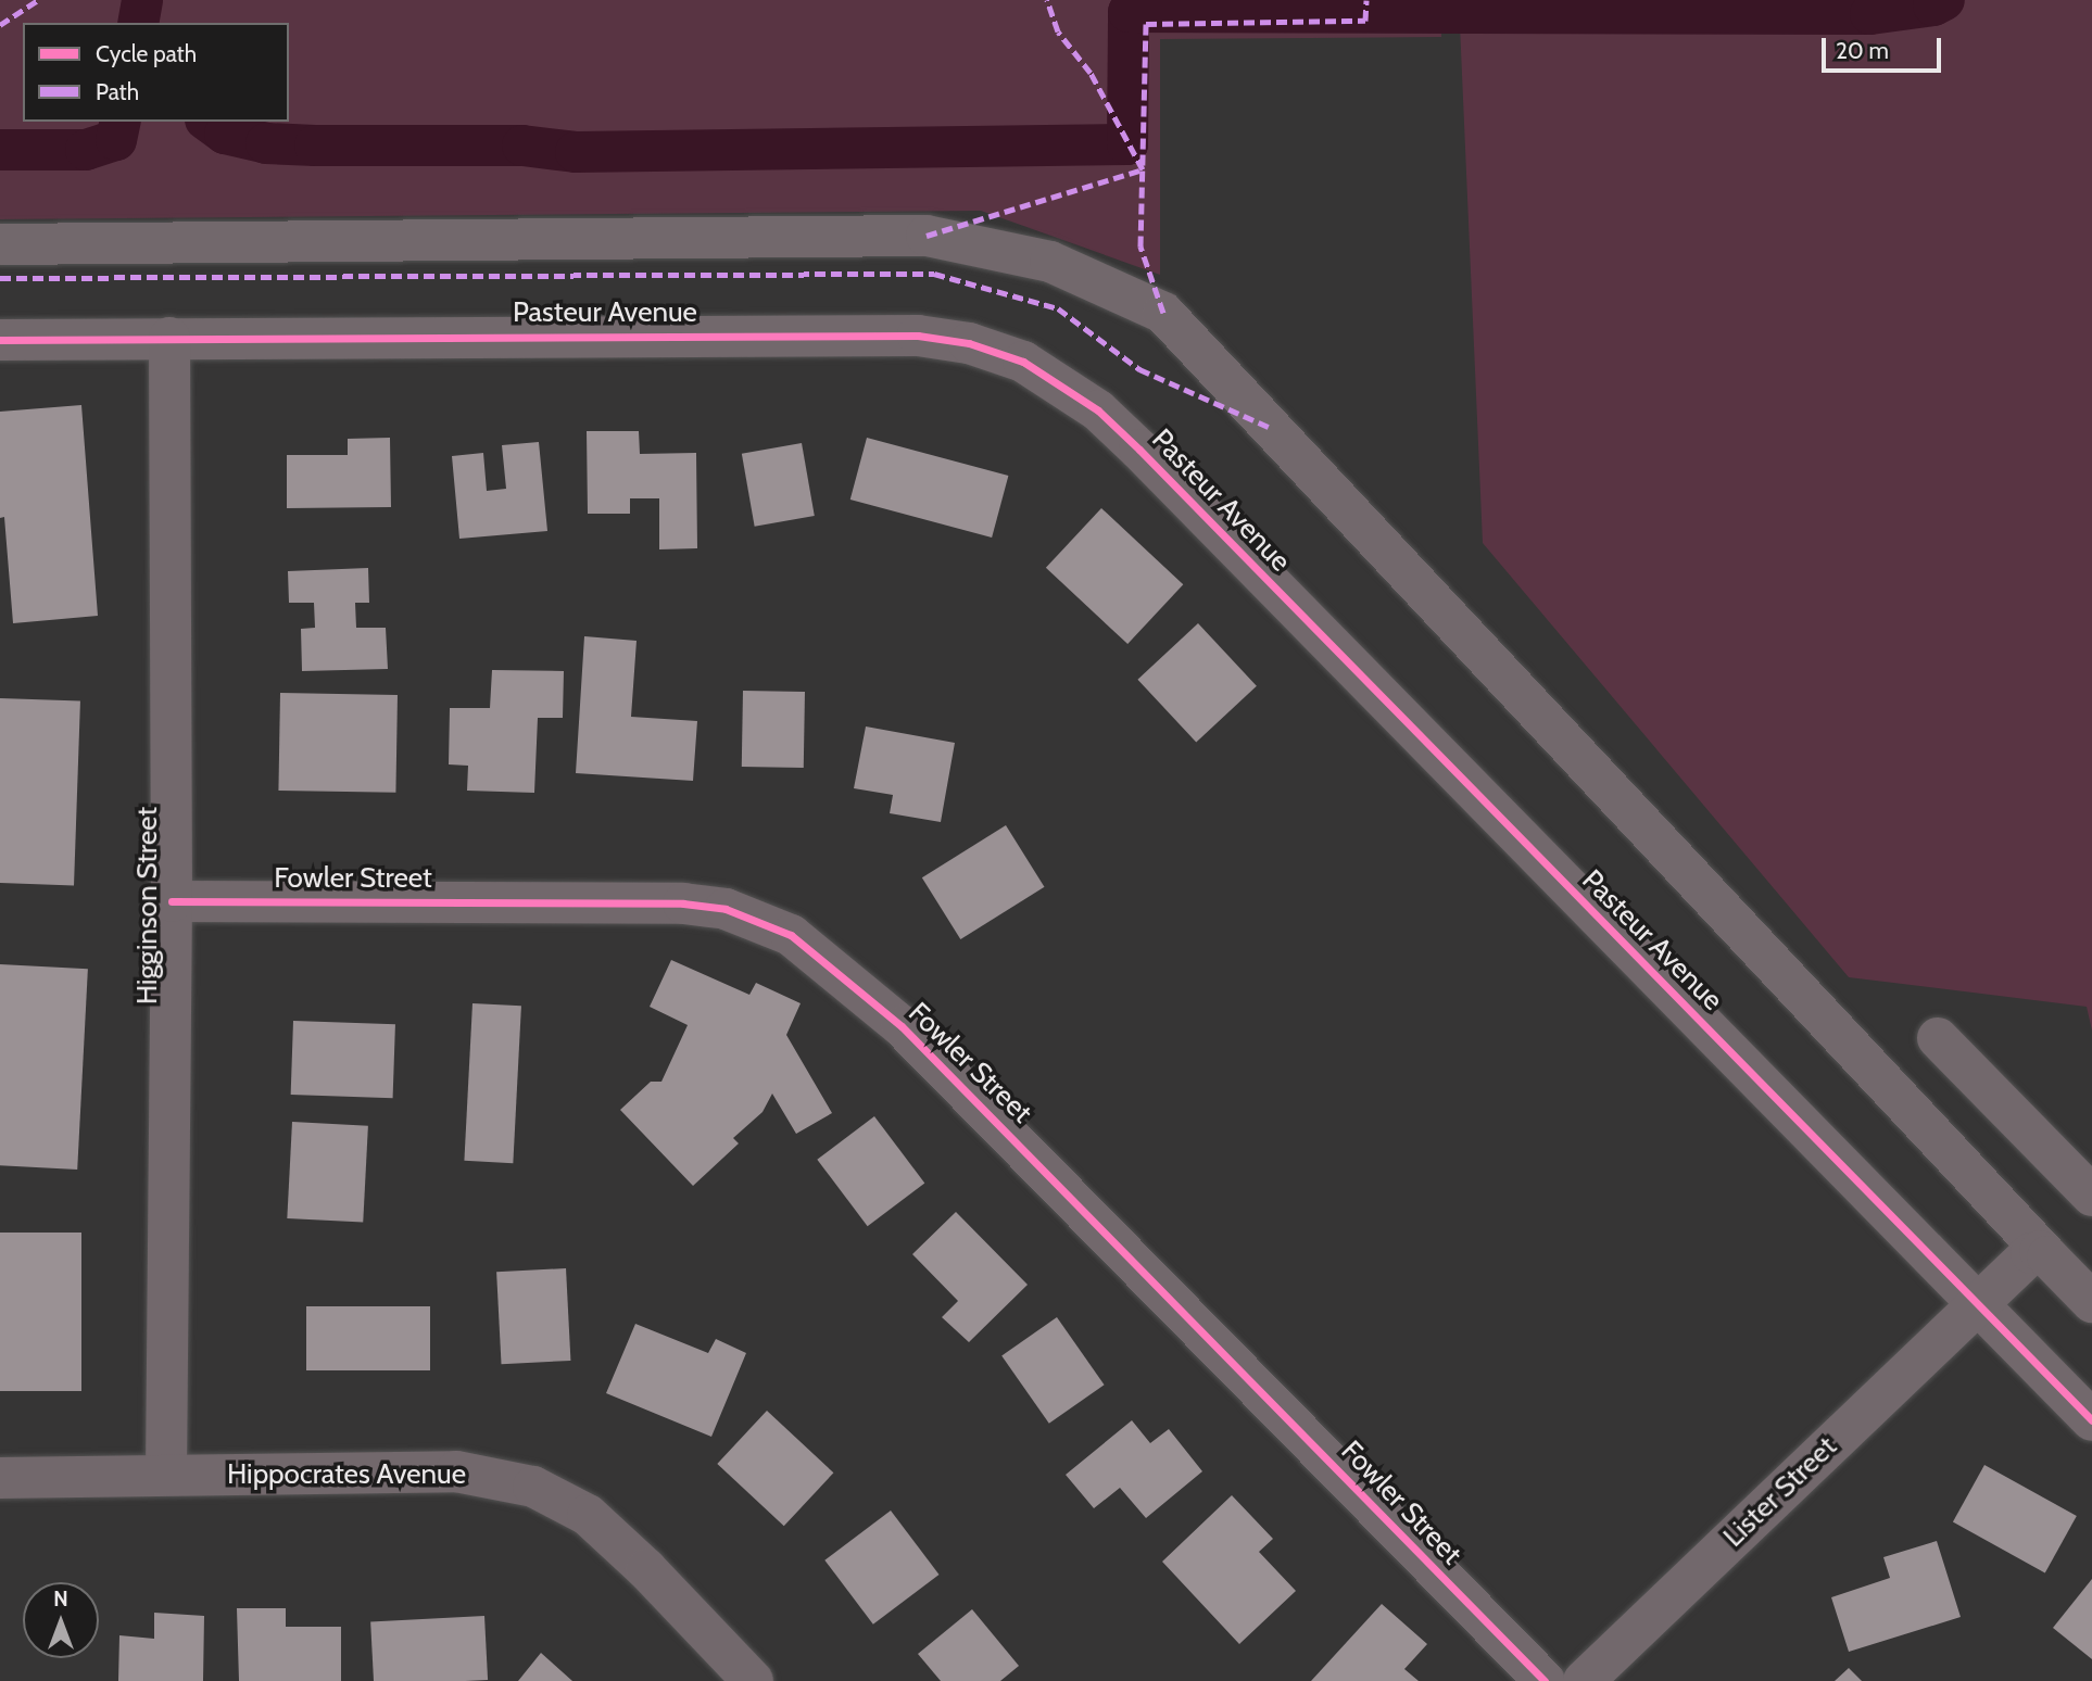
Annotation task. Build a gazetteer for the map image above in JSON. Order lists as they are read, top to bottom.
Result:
{
  "streets": {
    "street": [
      "Pasteur Avenue",
      "Fowler Street",
      "Higginson Street",
      "Hippocrates Avenue",
      "Lister Street"
    ]
  },
  "crossings": [
    ["Pasteur Avenue", "Higginson Street"],
    ["Pasteur Avenue", "Lister Street"],
    ["Fowler Street", "Higginson Street"],
    ["Higginson Street", "Hippocrates Avenue"]
  ],
  "legend": ["Cycle path", "Path"],
  "scale_bar": "20 m",
  "north": "top"
}
